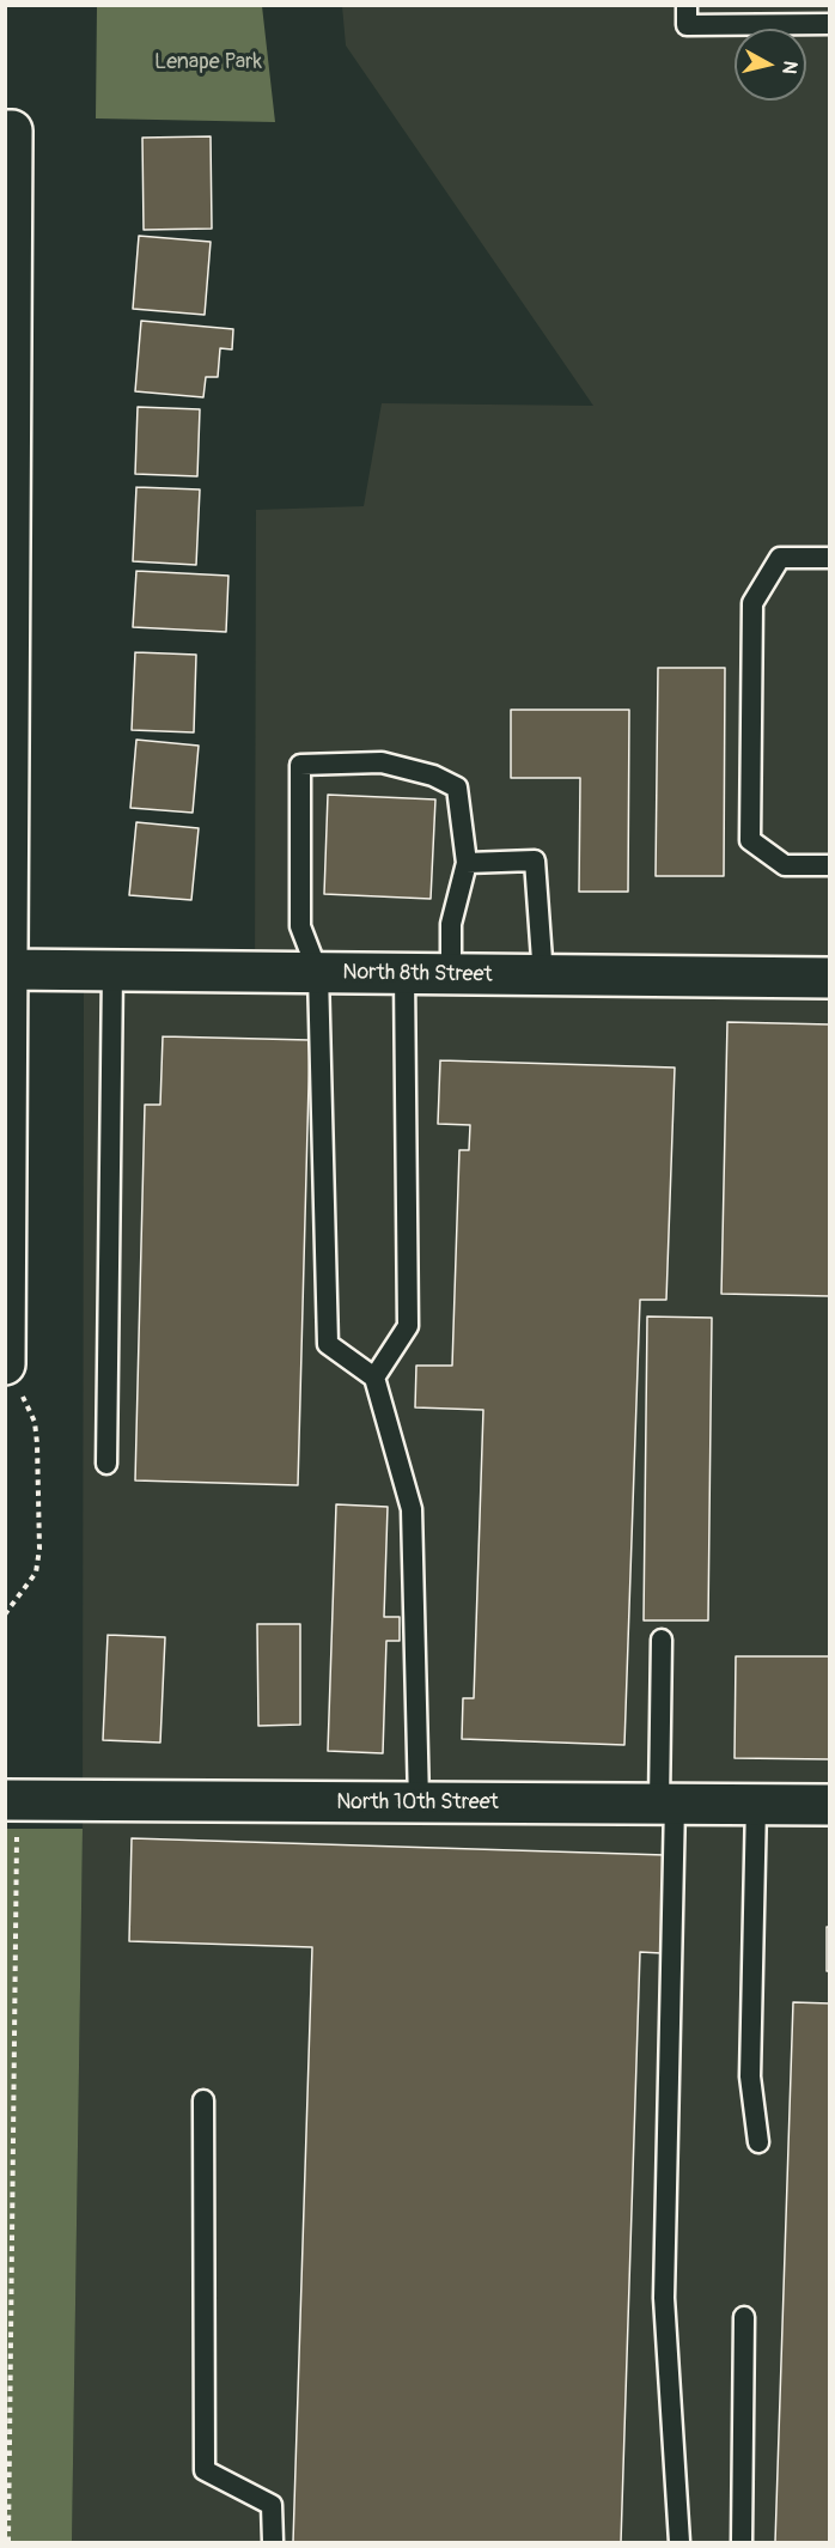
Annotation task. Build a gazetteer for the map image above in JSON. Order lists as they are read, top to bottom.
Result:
{
  "streets": {
    "street": ["North 8th Street", "North 10th Street"]
  },
  "parks": ["Lenape Park"],
  "north": "right"
}
